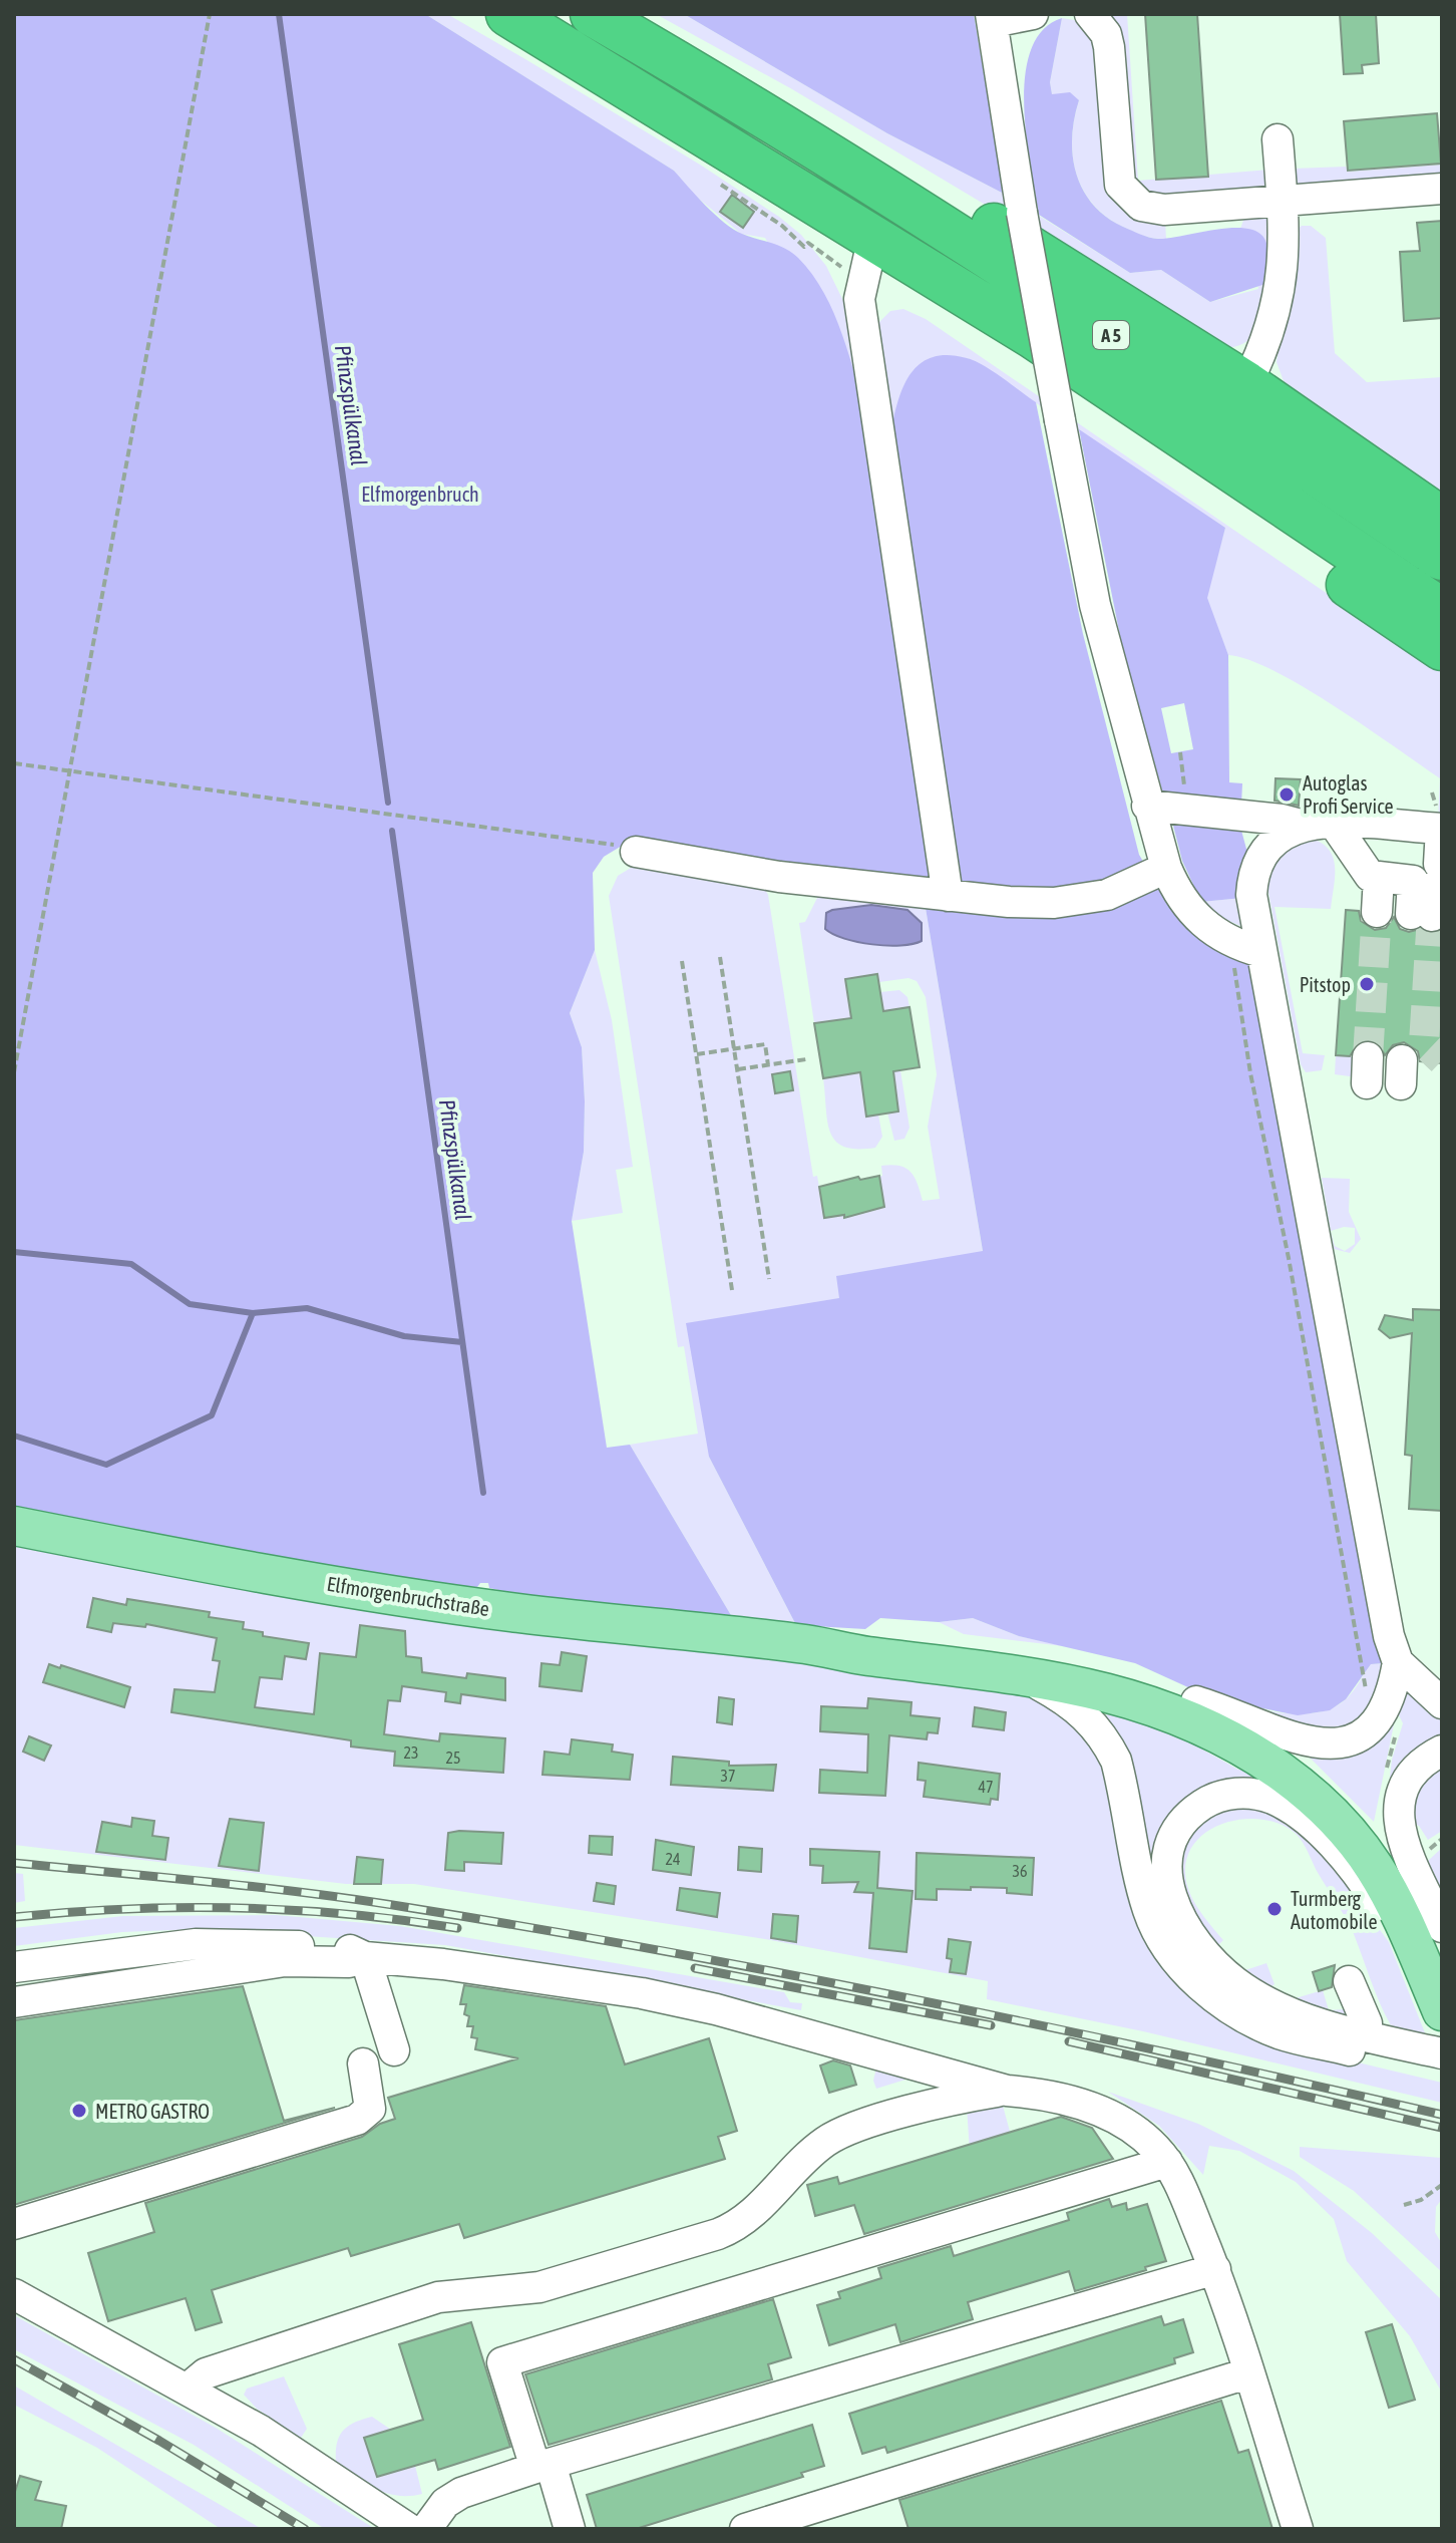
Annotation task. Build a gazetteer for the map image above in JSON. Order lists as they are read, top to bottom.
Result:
{
  "streets": {
    "highway": ["A 5"],
    "main road": ["Elfmorgenbruchstraße"]
  },
  "water": ["Pfinzspülkanal"],
  "parks": ["Elfmorgenbruch"],
  "places": [
    "Autoglas Profi Service",
    "Pitstop",
    "Turmberg Automobile",
    "METRO GASTRO"
  ],
  "house_numbers": [
    "23",
    "25",
    "37",
    "47",
    "24",
    "36"
  ]
}
